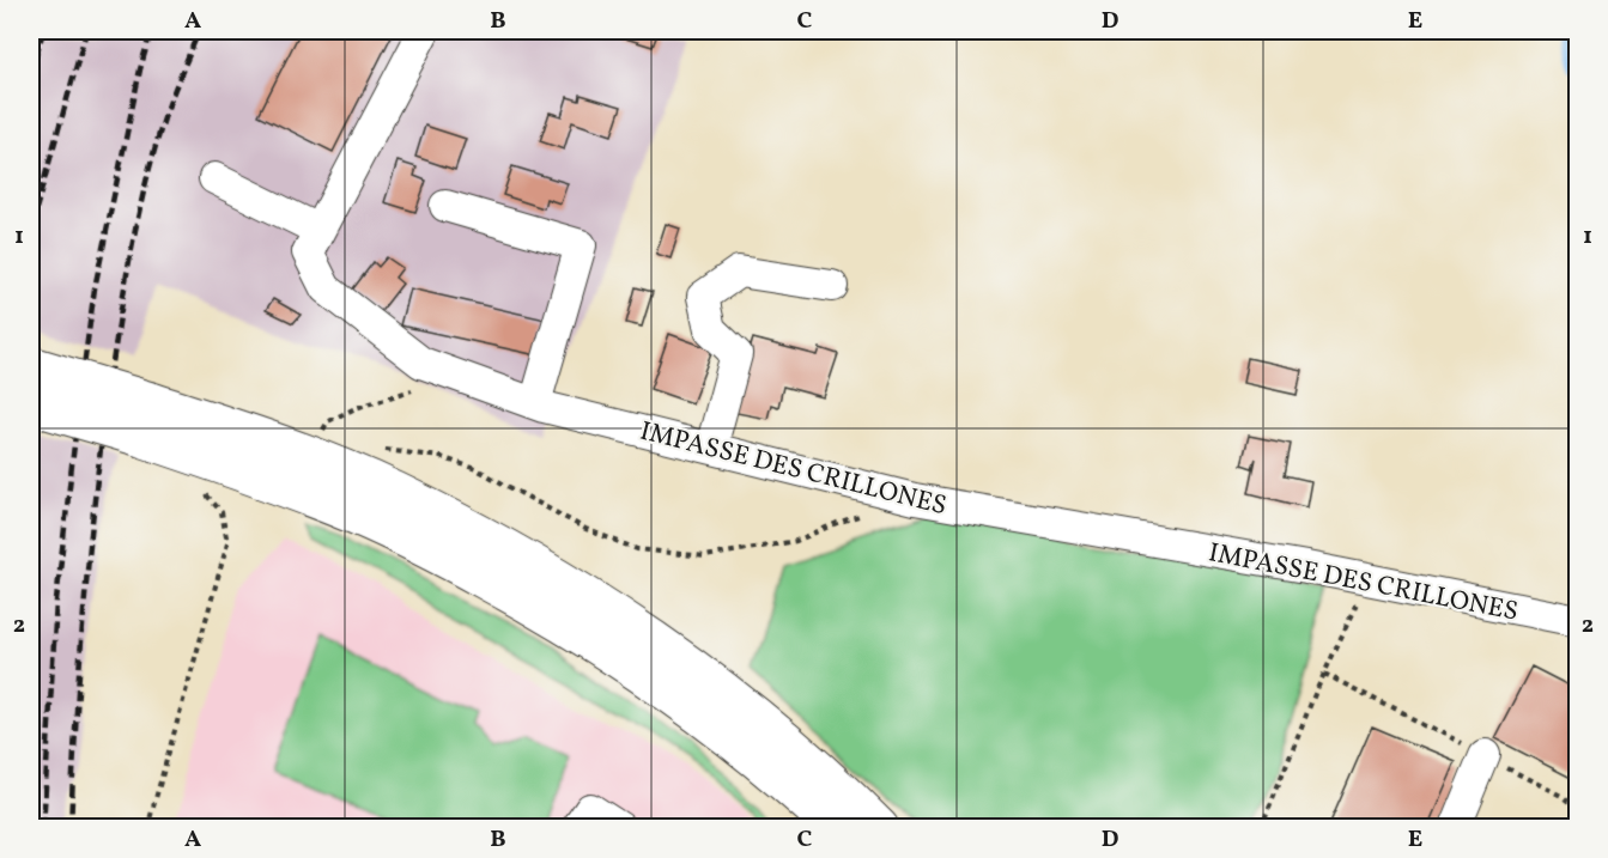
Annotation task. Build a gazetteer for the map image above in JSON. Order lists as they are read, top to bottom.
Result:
{
  "streets": {
    "street": ["IMPASSE DES CRILLONES"]
  },
  "grid": {
    "columns": [
      "A",
      "B",
      "C",
      "D",
      "E"
    ],
    "rows": ["1", "2"]
  }
}
